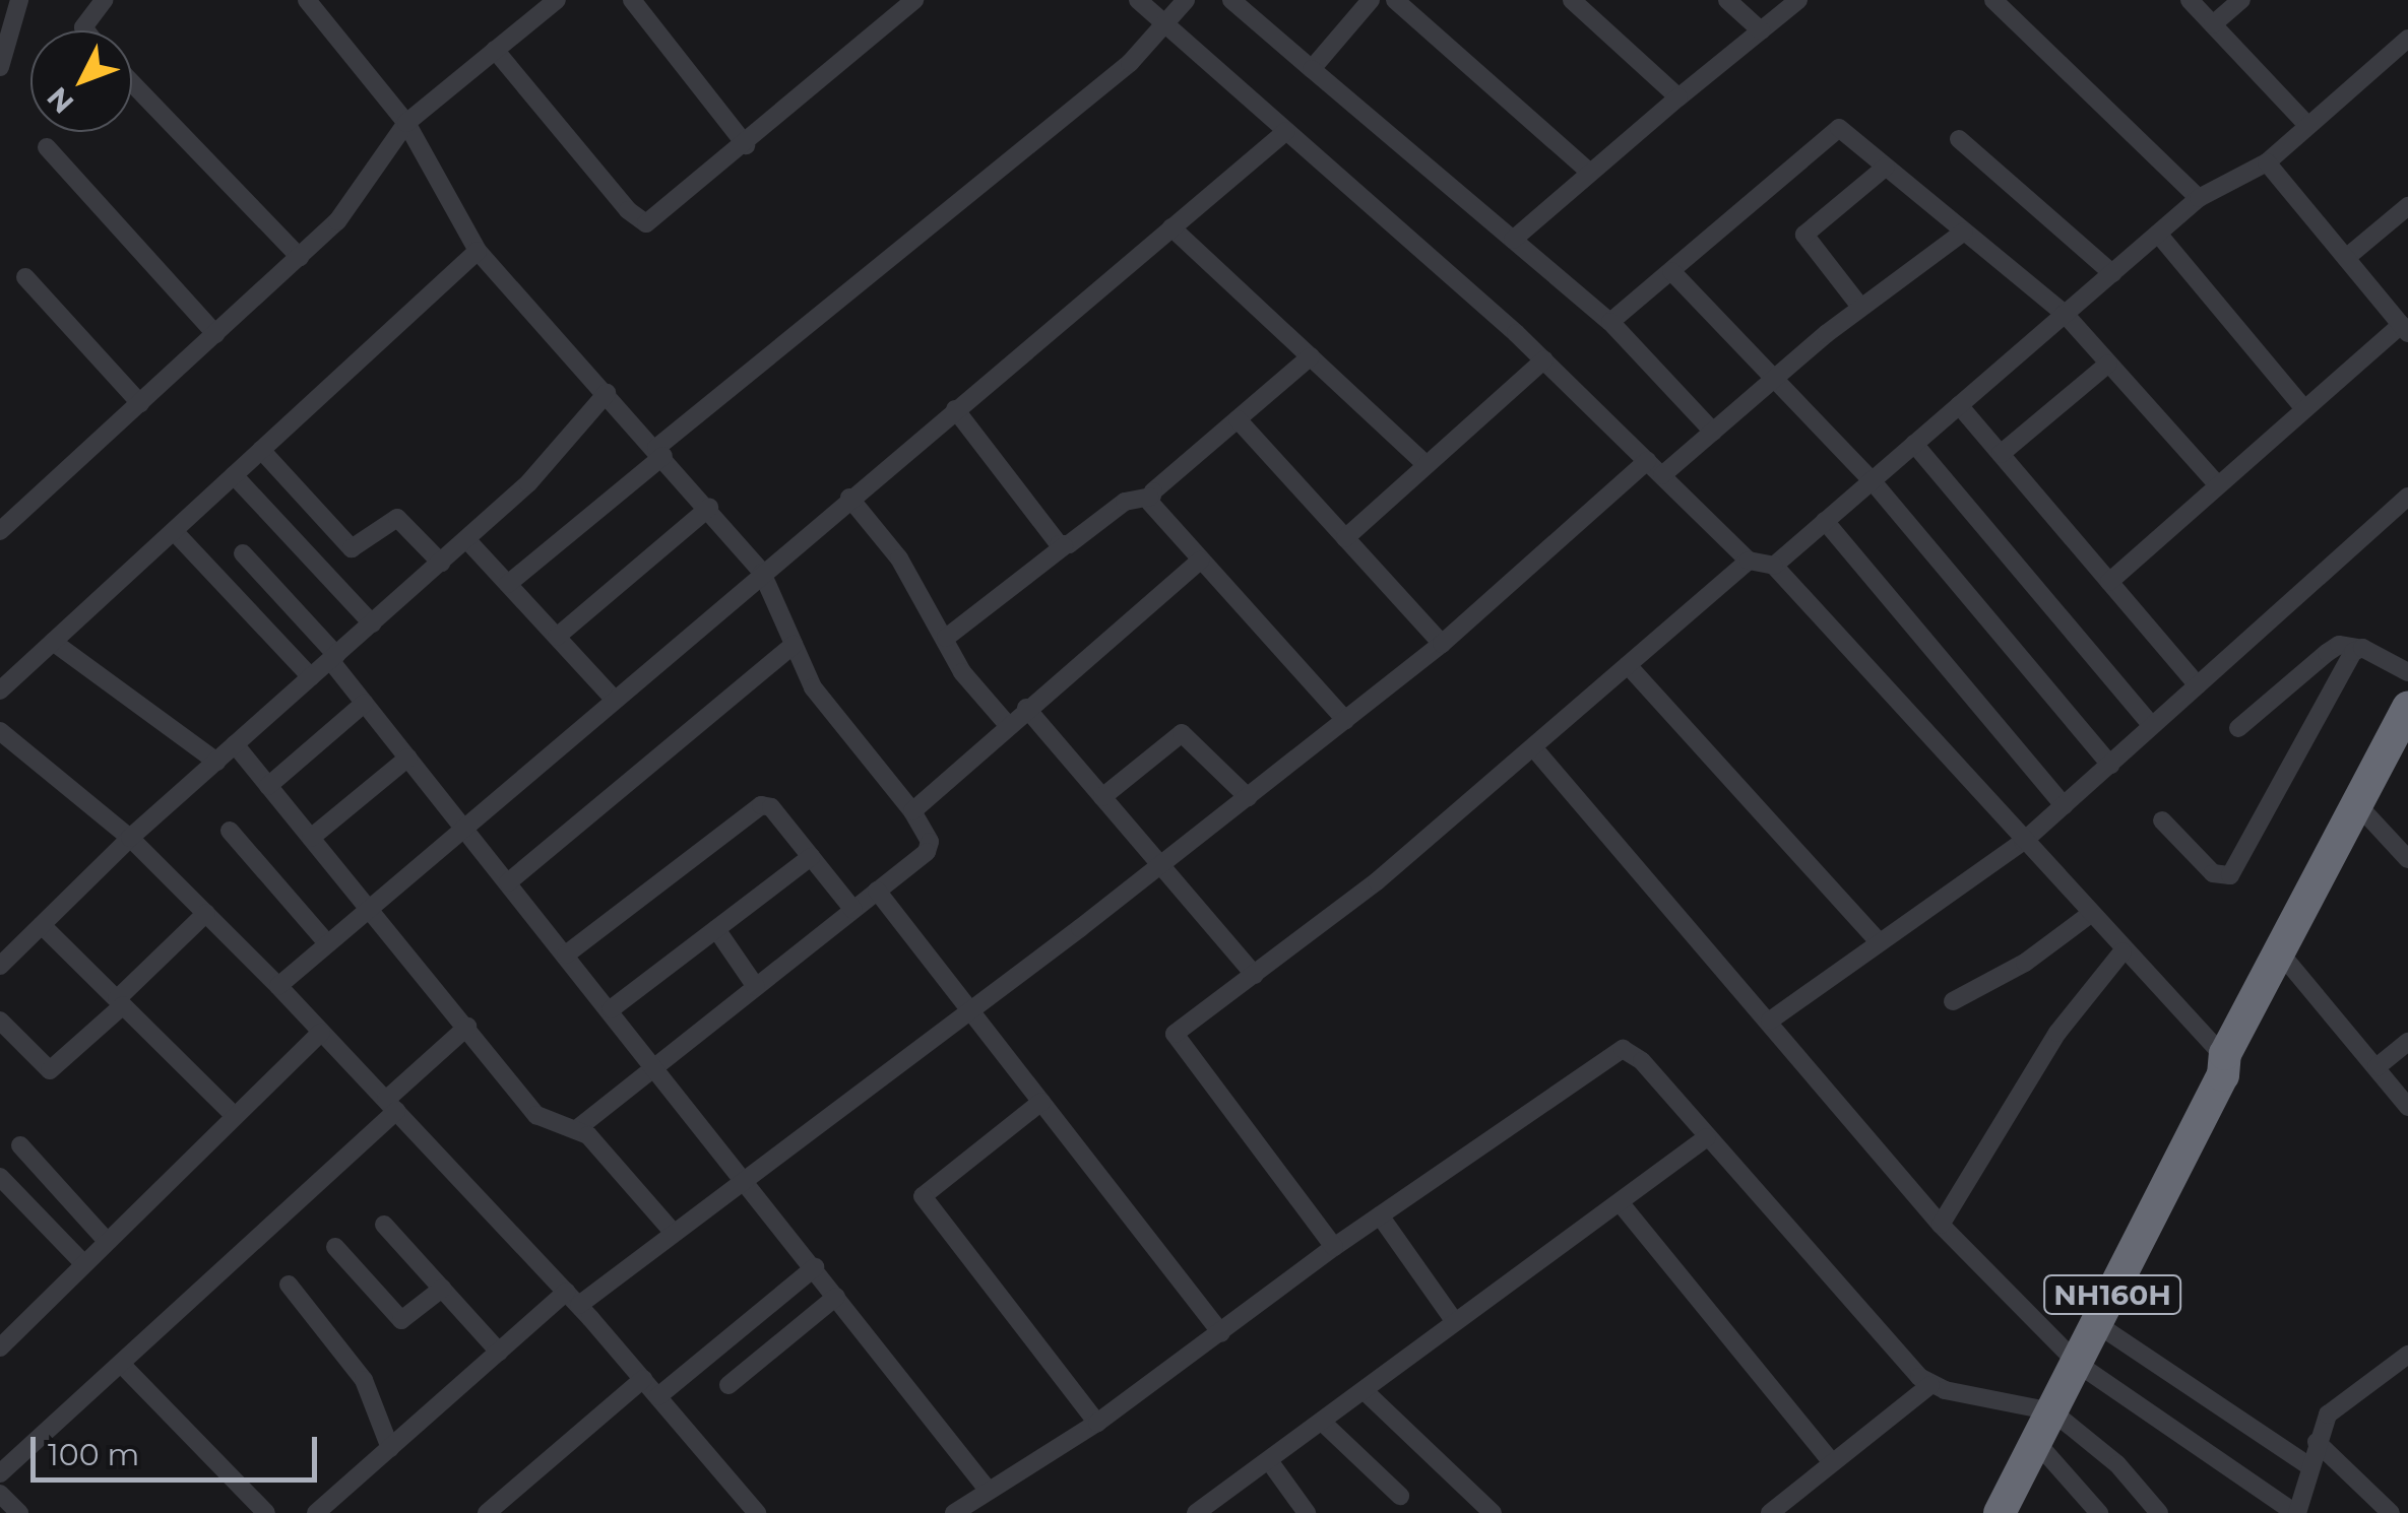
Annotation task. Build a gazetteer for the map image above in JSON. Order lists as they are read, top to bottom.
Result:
{
  "streets": {
    "highway": ["NH160H"]
  },
  "scale_bar": "100 m",
  "north": "bottom left"
}
